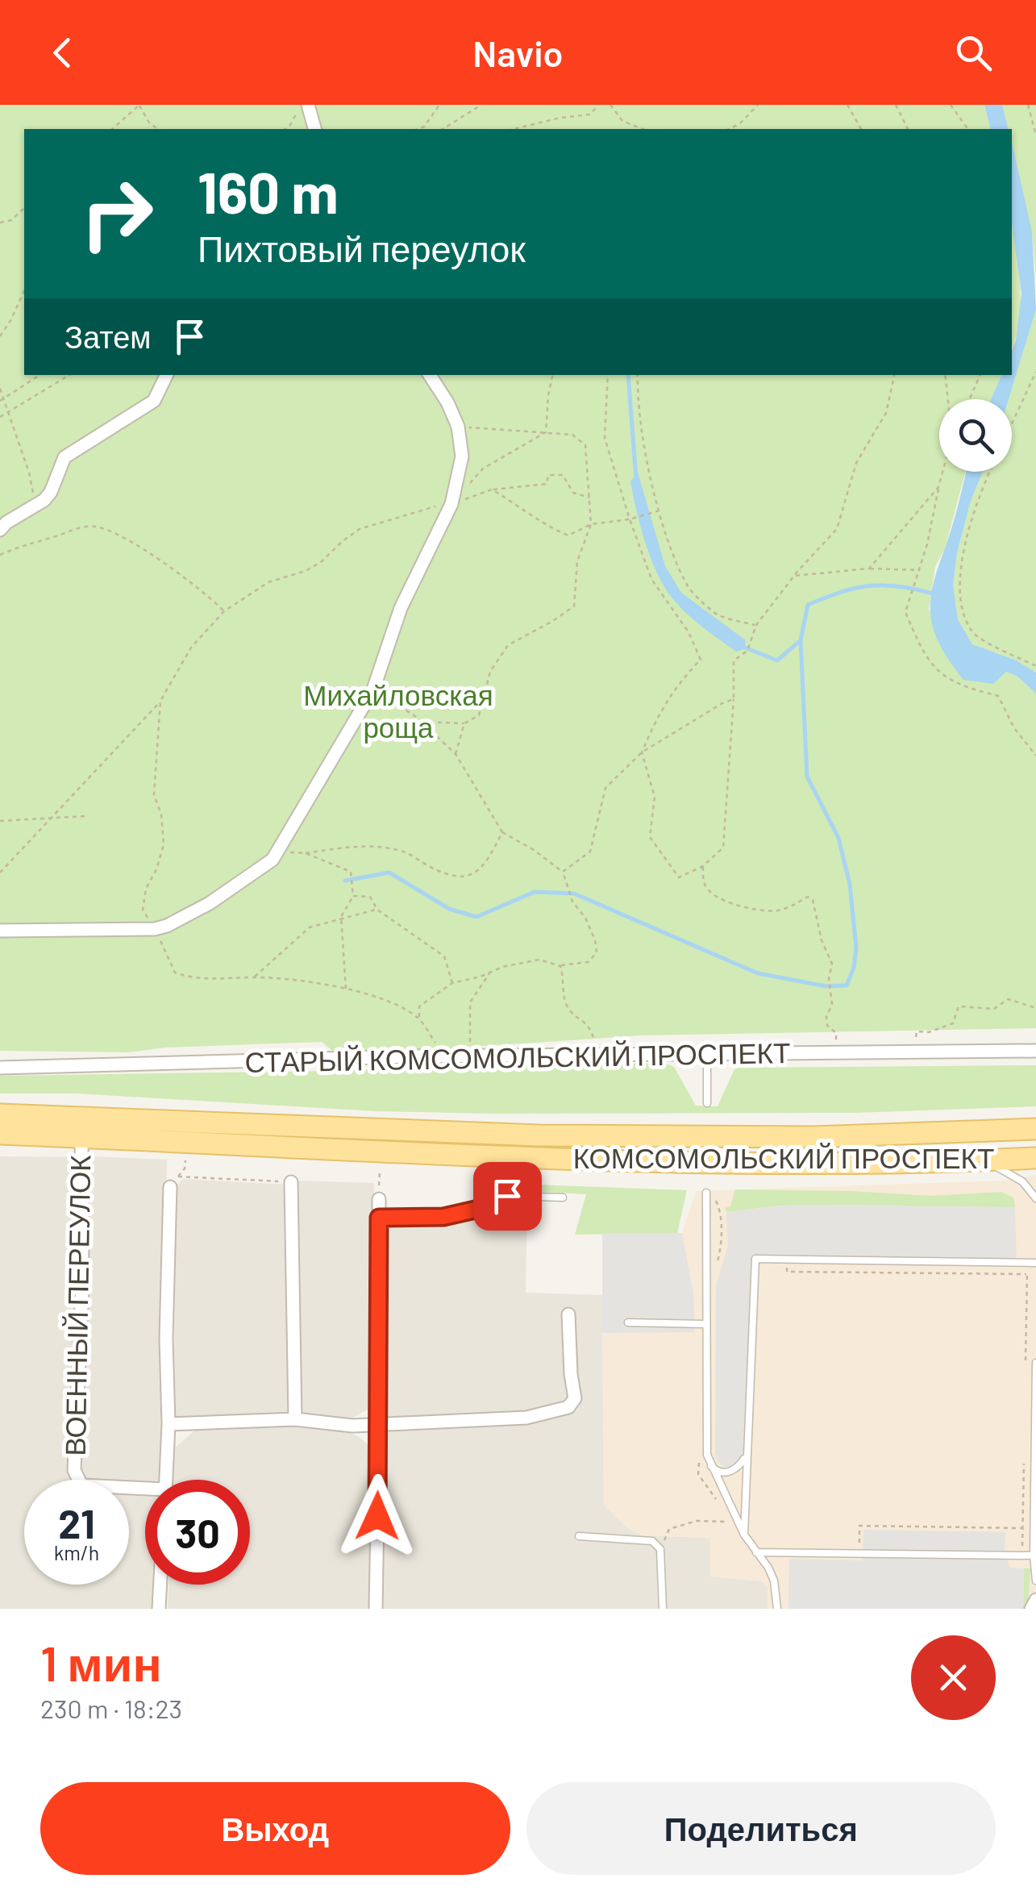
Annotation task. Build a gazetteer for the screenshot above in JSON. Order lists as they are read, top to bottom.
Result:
{
  "streets": {
    "main road": ["КОМСОМОЛЬСКИЙ ПРОСПЕКТ"],
    "street": ["СТАРЫЙ КОМСОМОЛЬСКИЙ ПРОСПЕКТ", "ВОЕННЫЙ ПЕРЕУЛОК"]
  },
  "crossings": [
    ["КОМСОМОЛЬСКИЙ ПРОСПЕКТ", "ВОЕННЫЙ ПЕРЕУЛОК"]
  ],
  "parks": ["Михайловская роща"],
  "page": {
    "header": "Navio",
    "turn": ["160 m", "Пихтовый переулок"],
    "then": "Затем",
    "speed": "21 km/h",
    "limit": "30",
    "heading": ["1 мин", "230 m · 18:23"],
    "buttons": ["Выход", "Поделиться"]
  }
}
